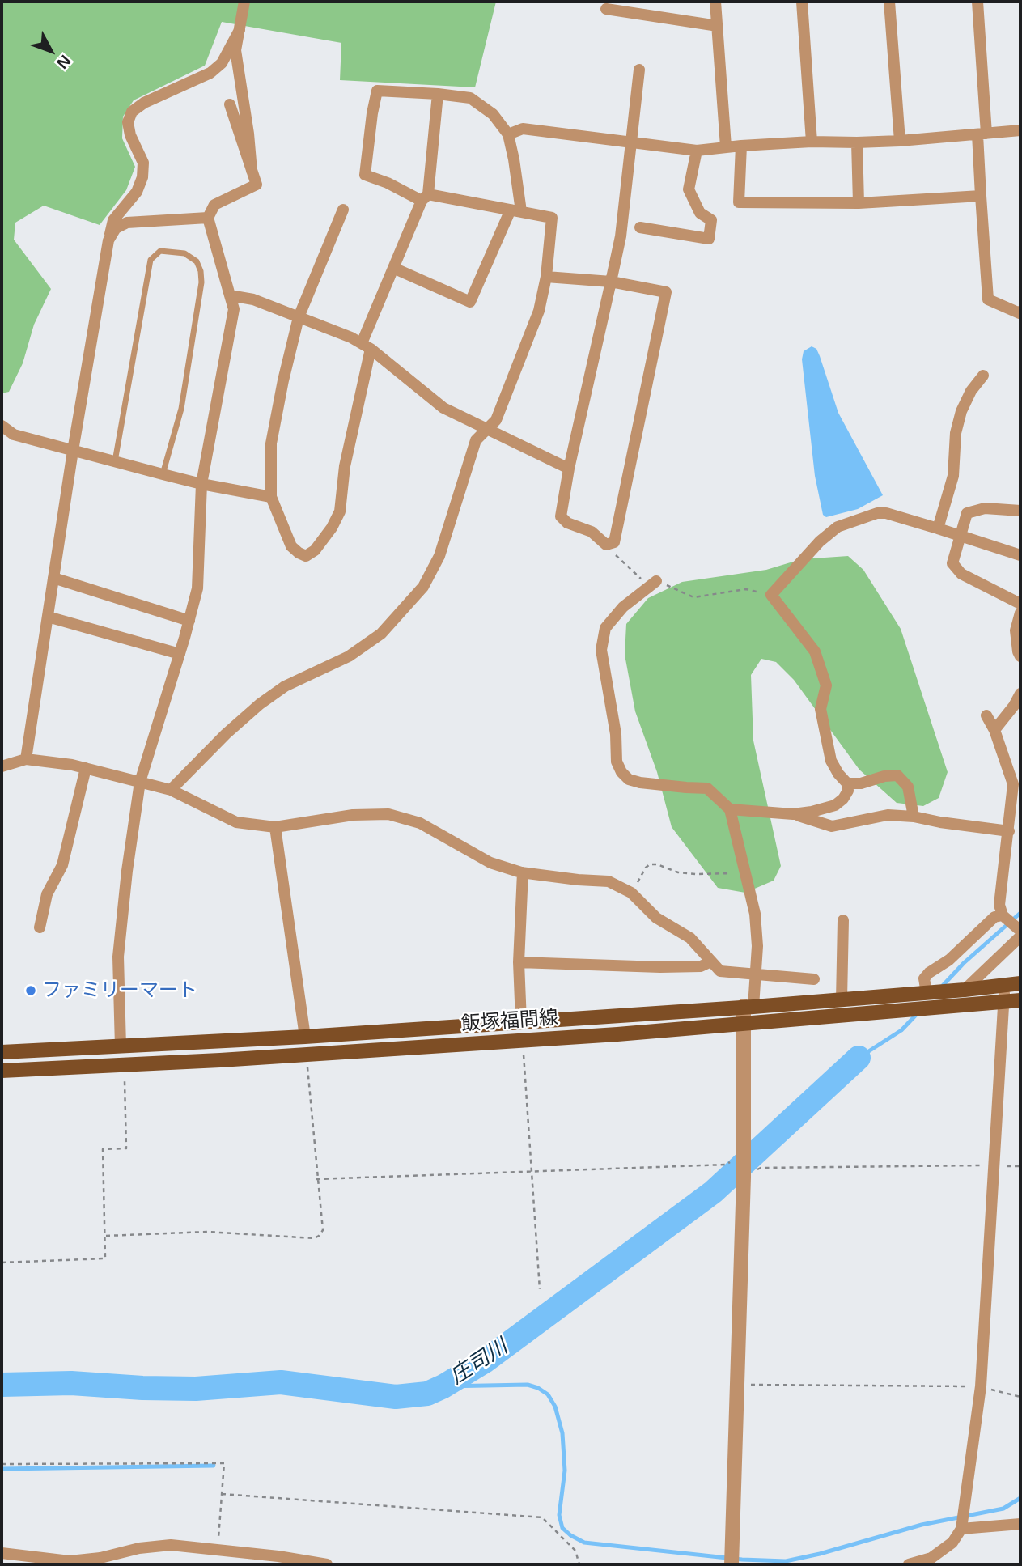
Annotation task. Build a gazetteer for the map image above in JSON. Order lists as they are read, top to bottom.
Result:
{
  "streets": {
    "main road": ["飯塚福間線"]
  },
  "water": ["庄司川"],
  "places": ["ファミリーマート"],
  "north": "bottom right"
}
